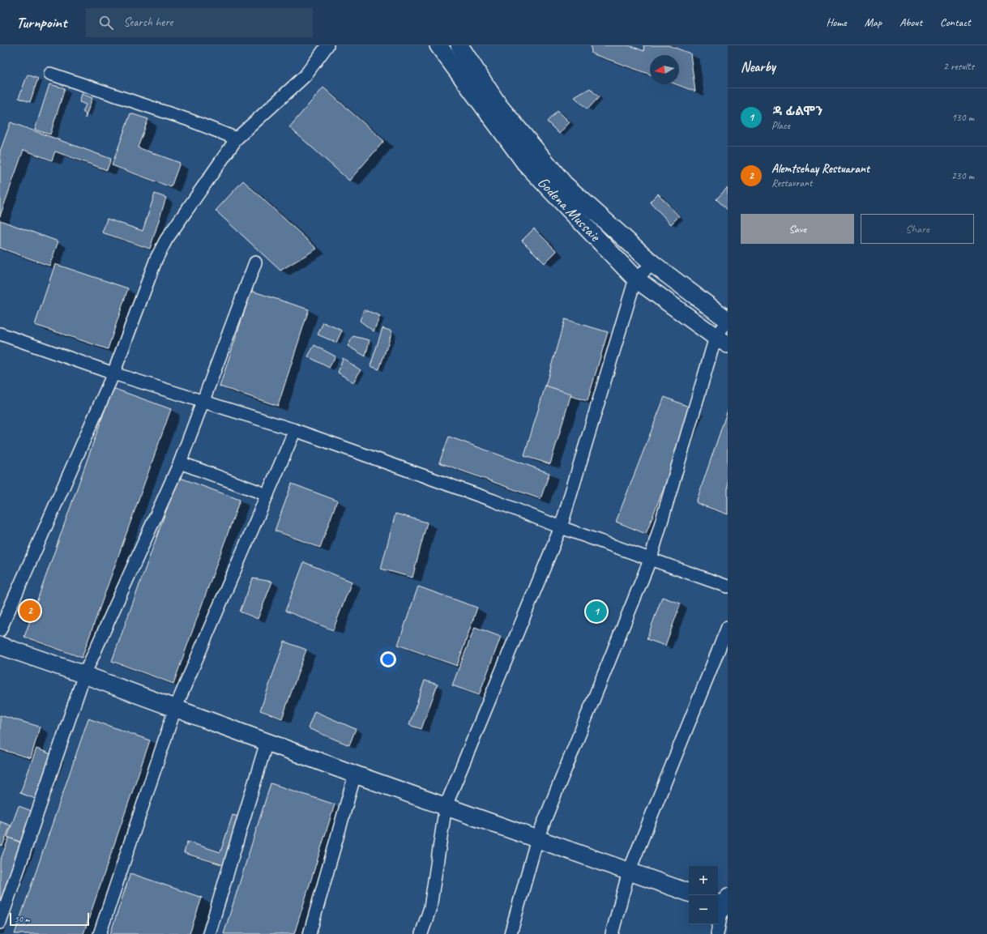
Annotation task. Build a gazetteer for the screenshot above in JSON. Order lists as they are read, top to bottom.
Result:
{
  "streets": {
    "street": ["Godena Mussaie"]
  },
  "scale_bar": "50 m",
  "north": "left",
  "page": {
    "header": "Turnpoint",
    "search": "Search here",
    "nav": [
      "Home",
      "Map",
      "About",
      "Contact"
    ],
    "heading": ["Nearby", "2 results"],
    "list": [
      {
        "mark": "1",
        "name": "'ዳ ፊልሞን",
        "note": "Place",
        "value": "130 m"
      },
      {
        "mark": "2",
        "name": "Alemtsehay Restuarant",
        "note": "Restaurant",
        "value": "230 m"
      }
    ],
    "buttons": ["Save", "Share"],
    "pins": ["2", "1"],
    "map_buttons": ["+", "−"],
    "scale": "50 m"
  }
}
